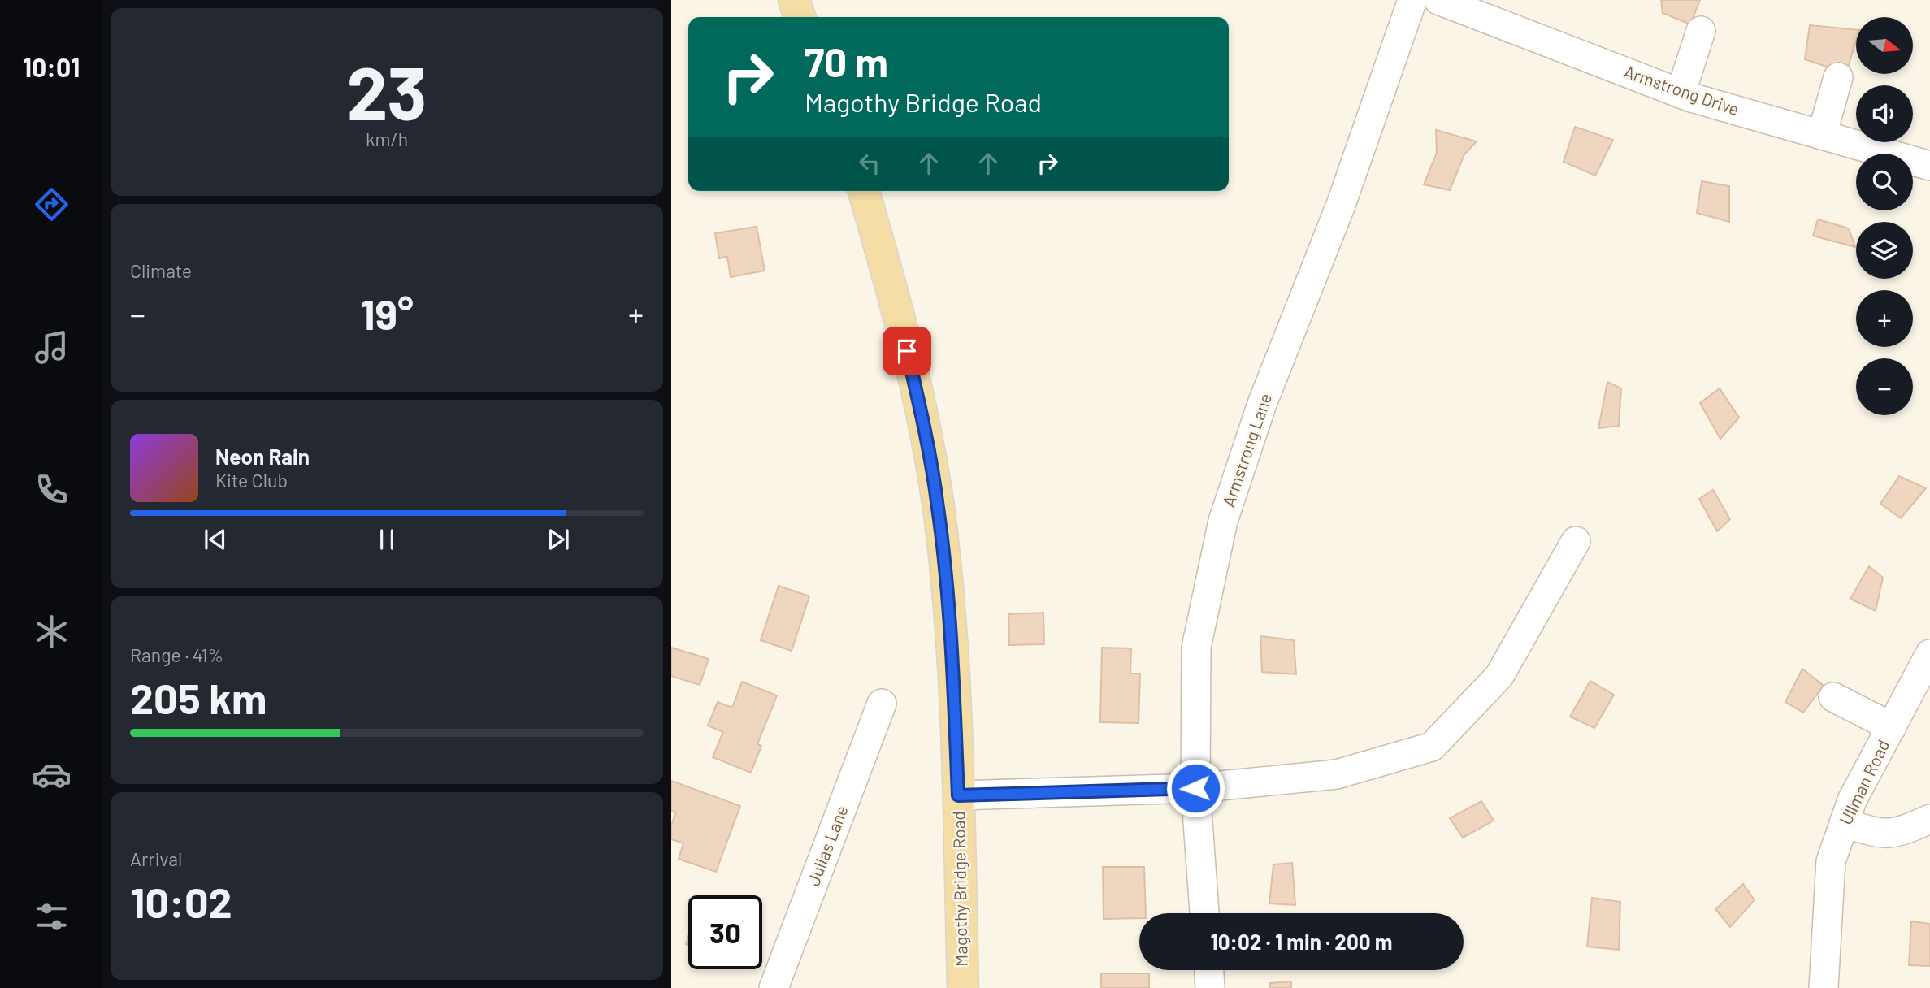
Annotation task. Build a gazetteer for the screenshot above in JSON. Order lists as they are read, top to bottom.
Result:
{
  "streets": {
    "main road": ["Magothy Bridge Road"],
    "street": [
      "Armstrong Drive",
      "Armstrong Lane",
      "Ullman Road",
      "Julias Lane"
    ]
  },
  "north": "right",
  "page": {
    "tabs": "10:01",
    "tile": [
      ["23", "km/h"],
      "Climate",
      ["Range · 41%", "205 km"],
      ["Arrival", "10:02"]
    ],
    "map_buttons": ["+", "−"],
    "turn": ["70 m", "Magothy Bridge Road"],
    "heat": ["−", "19°", "+"],
    "song": ["Neon Rain", "Kite Club"],
    "limit": "30",
    "trip": "10:02 · 1 min · 200 m"
  }
}
